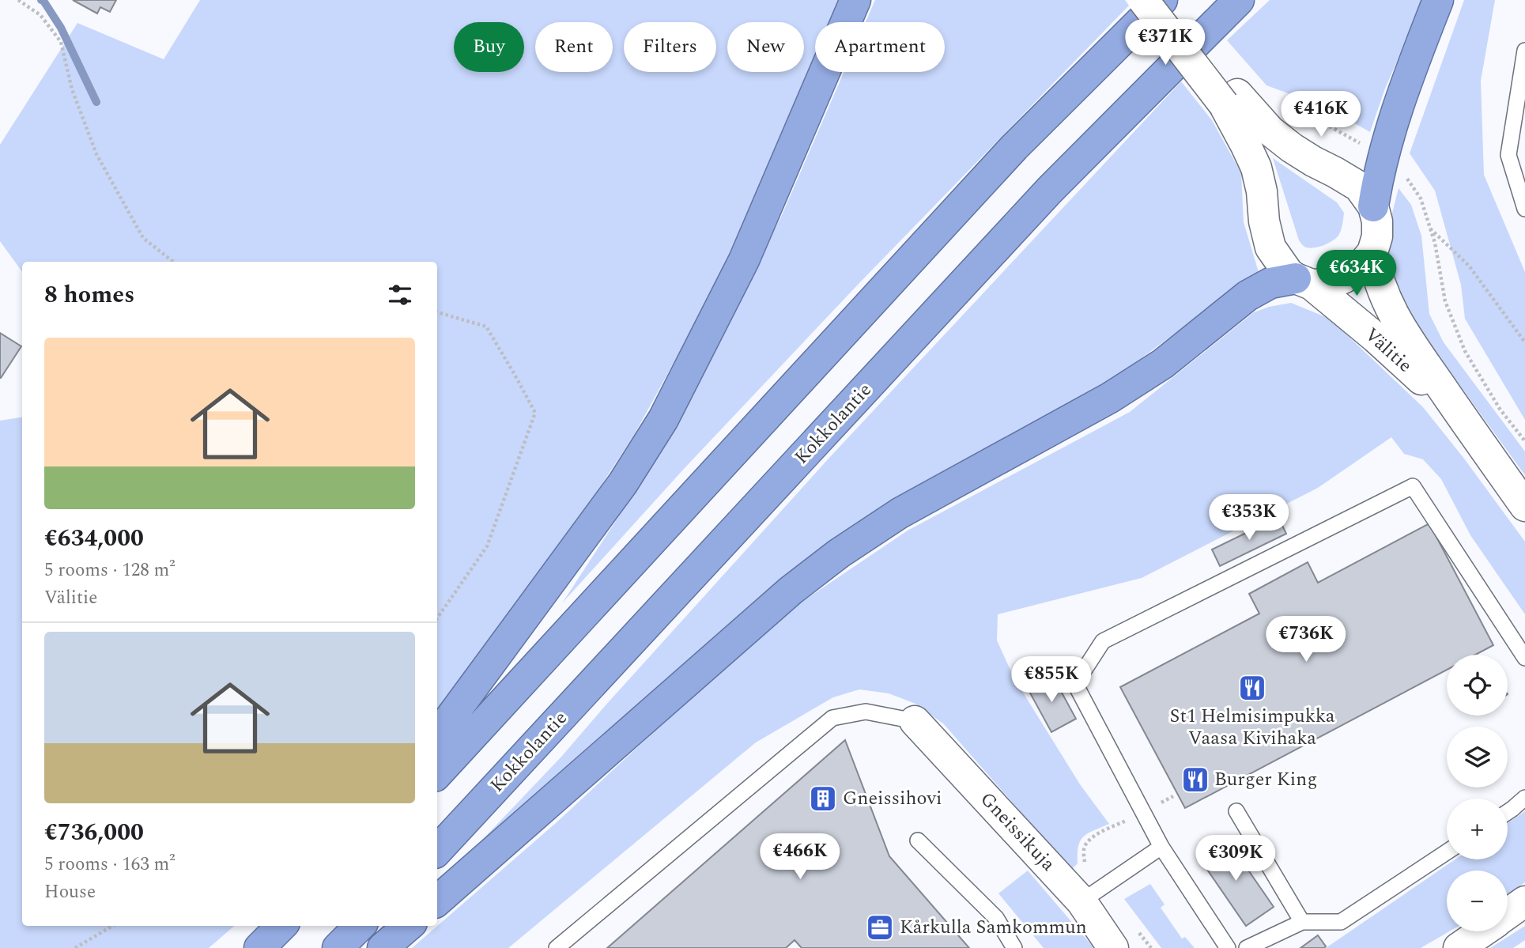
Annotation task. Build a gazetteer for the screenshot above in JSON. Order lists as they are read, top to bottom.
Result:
{
  "streets": {
    "highway": ["Kokkolantie"],
    "main road": ["Välitie", "Gneissikuja"]
  },
  "places": {
    "restaurant": ["St1 Helmisimpukka Vaasa Kivihaka", "Burger King"],
    "building": ["Gneissihovi"],
    "office": ["Kårkulla Samkommun"]
  },
  "page": {
    "price": [
      "€371K",
      "€416K",
      "€634K",
      "€353K",
      "€736K",
      "€855K",
      "€466K",
      "€309K"
    ],
    "chip": [
      "Buy",
      "Rent",
      "Filters",
      "New",
      "Apartment"
    ],
    "heading": "8 homes",
    "list": [
      {
        "name": "€634,000",
        "note": "5 rooms · 128 m² · Välitie"
      },
      {
        "name": "€736,000",
        "note": "5 rooms · 163 m² · House"
      }
    ],
    "map_buttons": ["+", "−"]
  }
}
